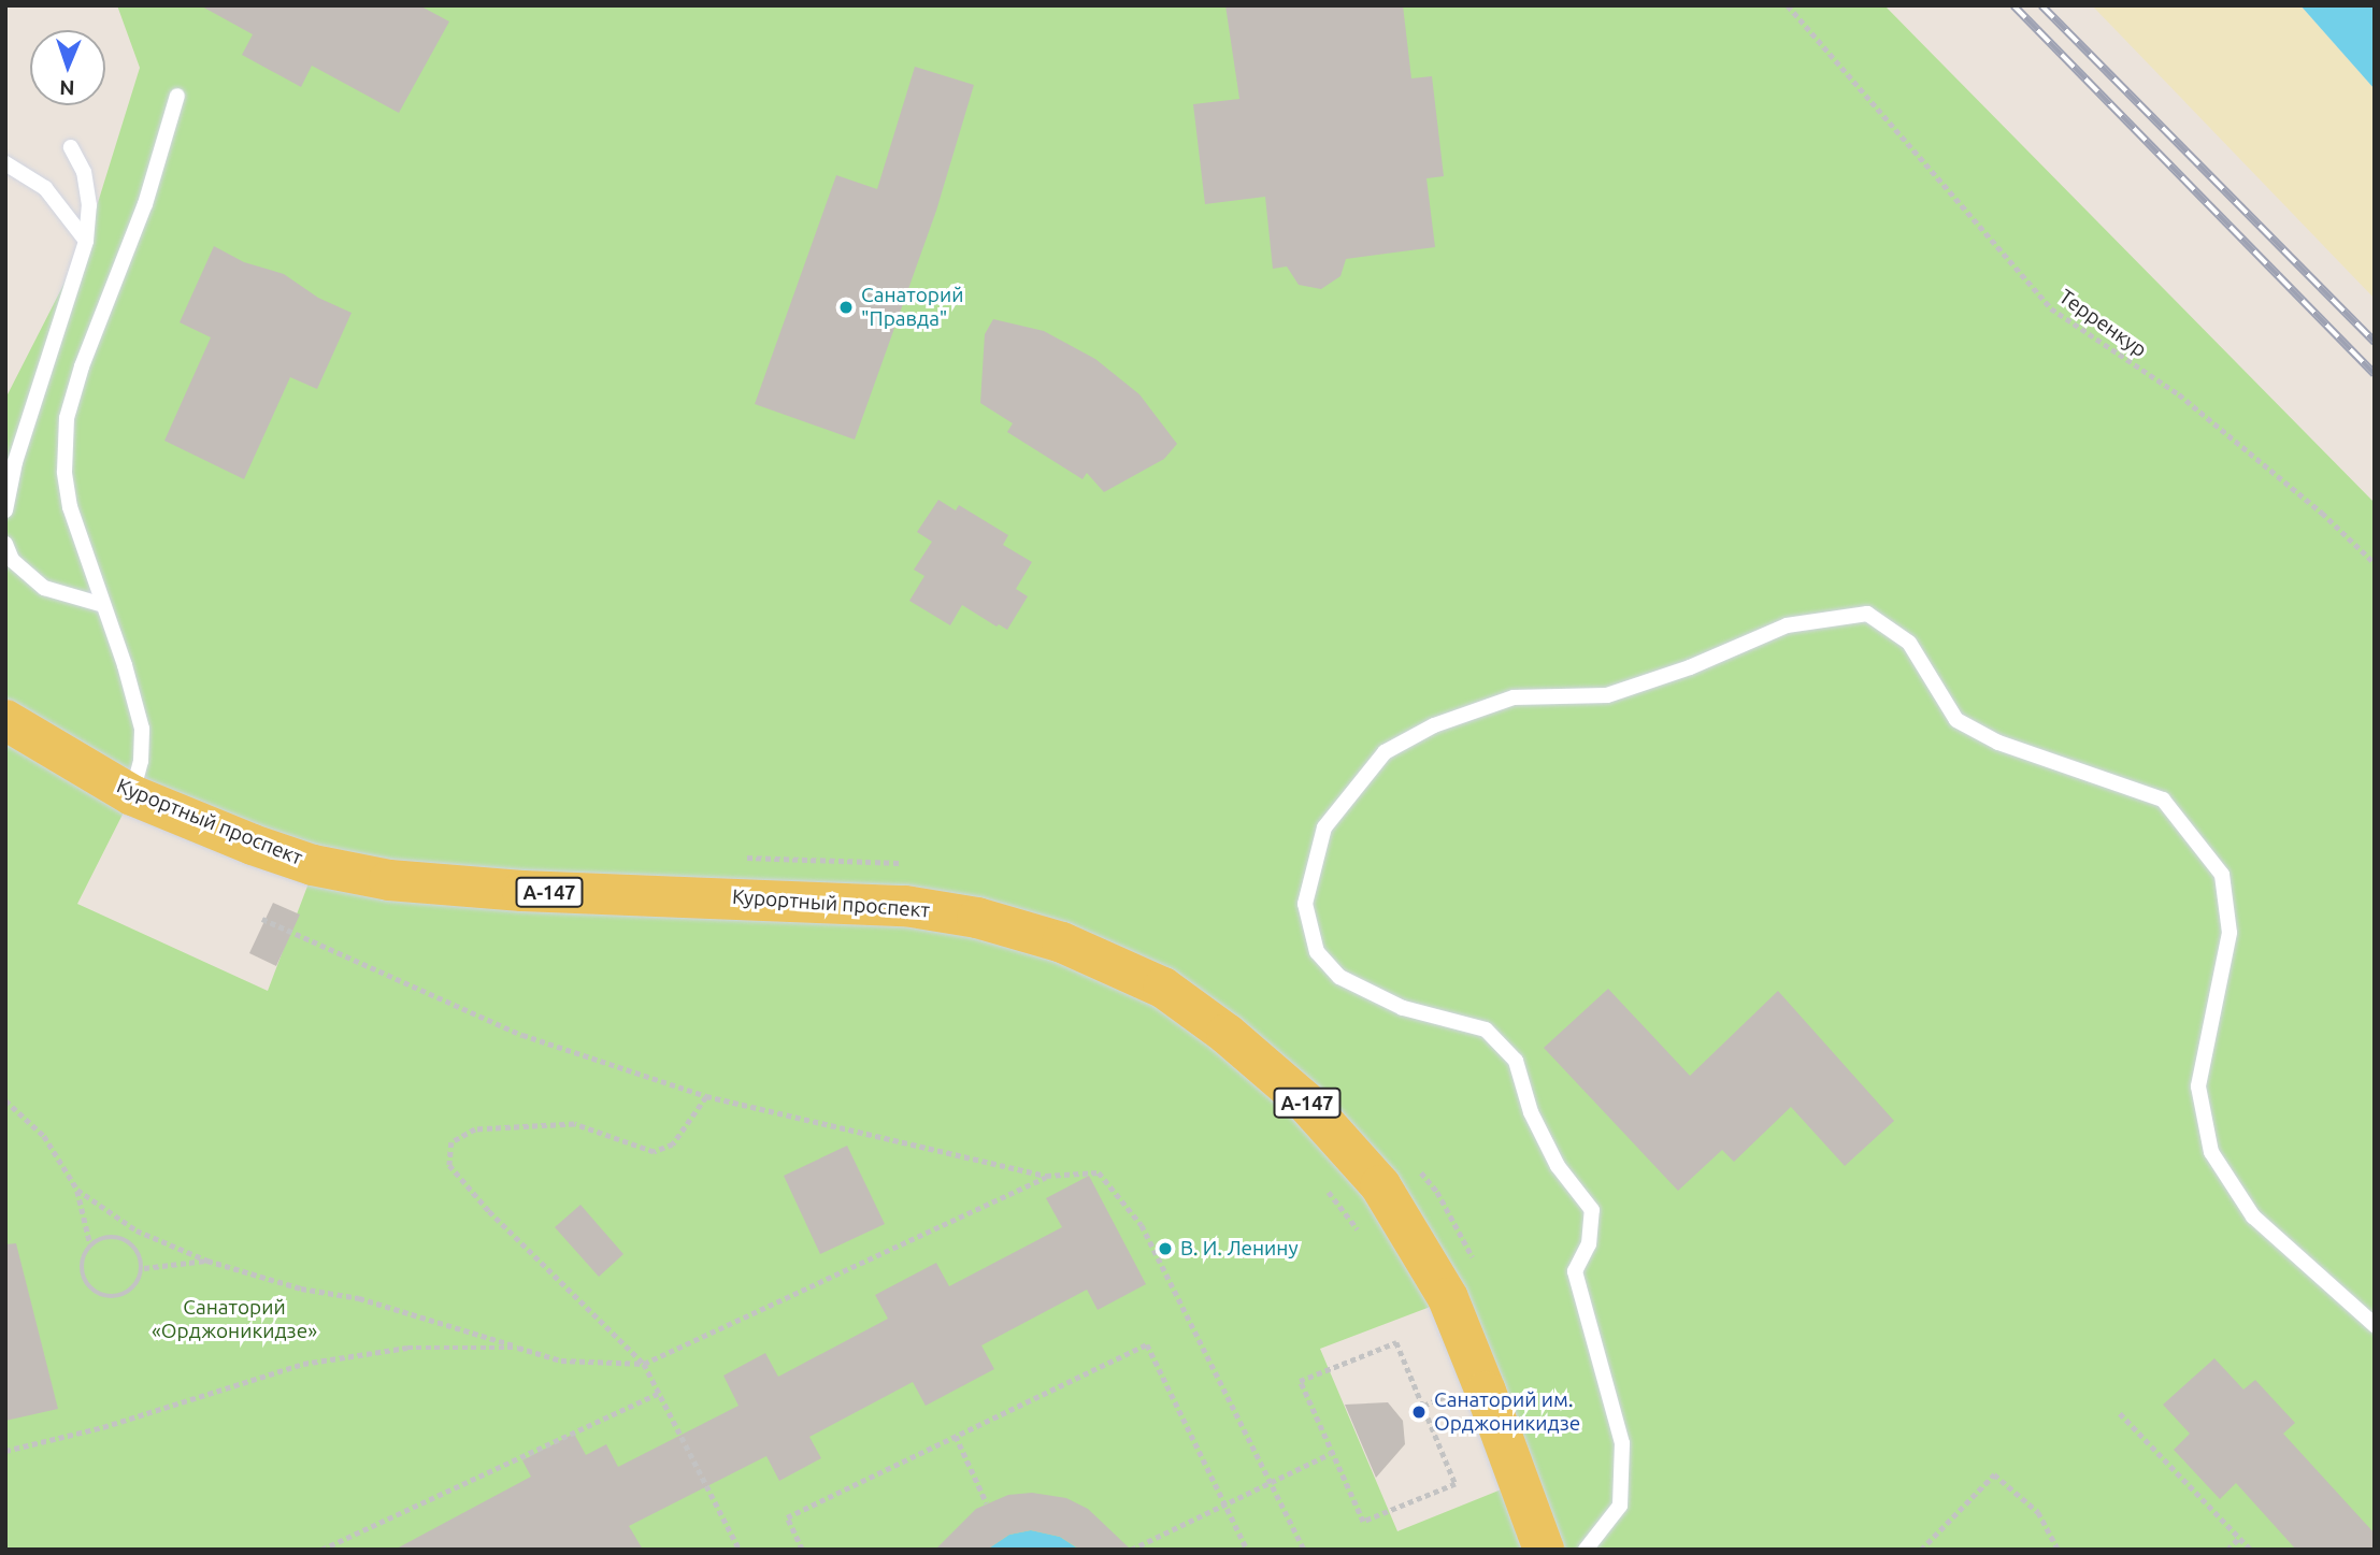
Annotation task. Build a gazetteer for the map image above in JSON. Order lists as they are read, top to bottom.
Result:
{
  "streets": {
    "main road": ["Курортный проспект", "А-147"],
    "path": ["Терренкур"]
  },
  "parks": ["Санаторий «Орджоникидзе»"],
  "places": ["Санаторий \"Правда\"", "В. И. Ленину", "Санаторий им. Орджоникидзе"],
  "north": "bottom"
}
